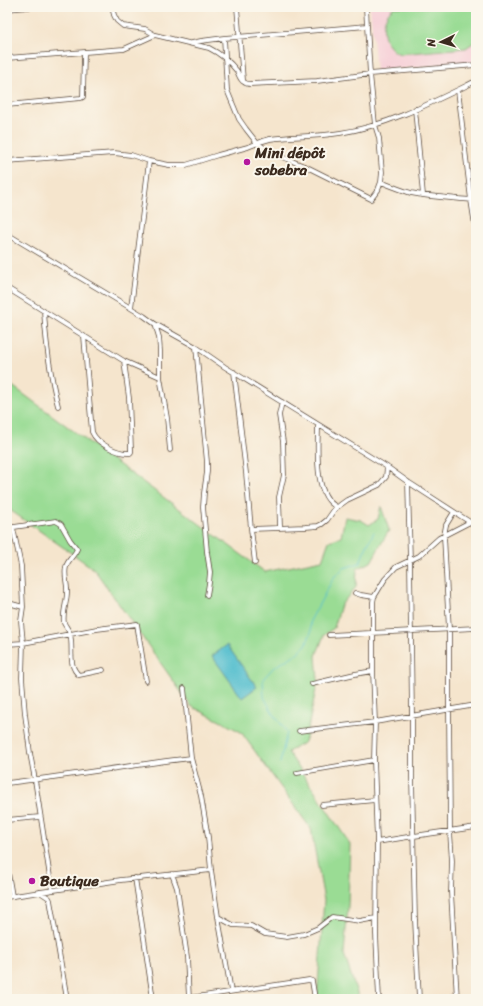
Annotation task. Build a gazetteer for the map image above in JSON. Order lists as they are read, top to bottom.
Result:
{
  "places": ["Mini dépôt sobebra", "Boutique"],
  "north": "left"
}
